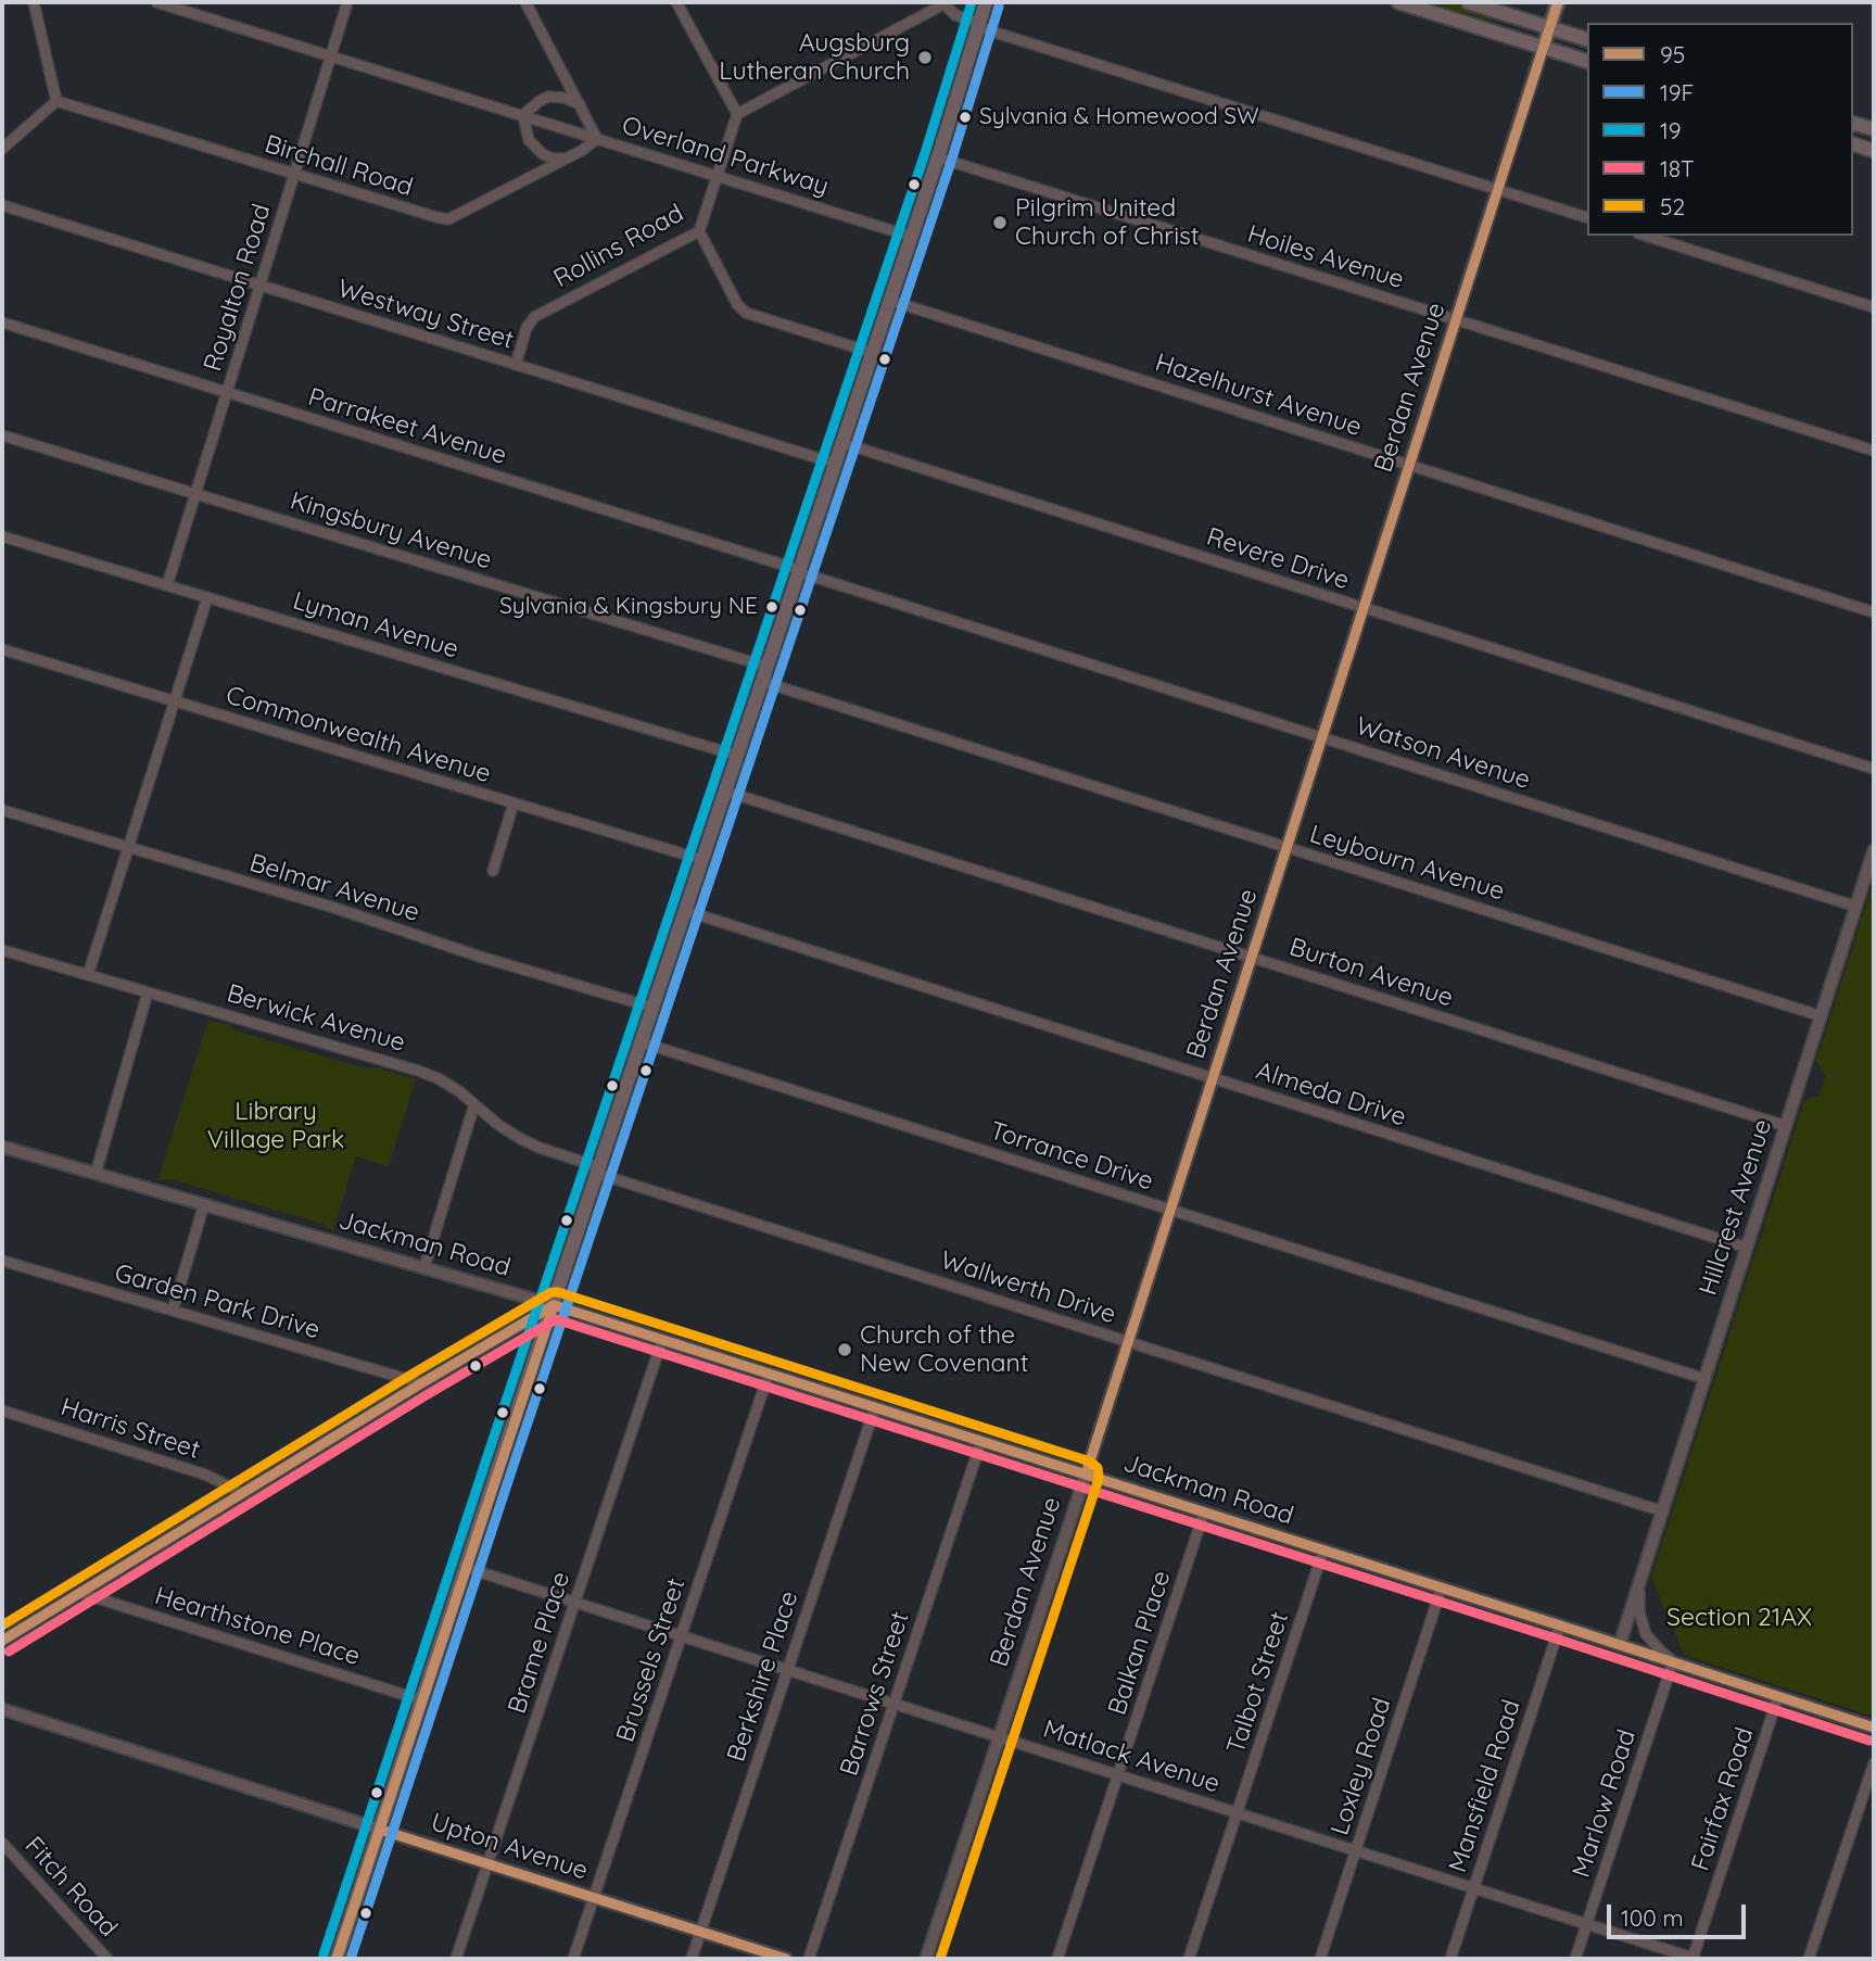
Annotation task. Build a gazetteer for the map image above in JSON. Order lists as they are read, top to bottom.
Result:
{
  "streets": {
    "main road": ["Berdan Avenue"],
    "street": [
      "Overland Parkway",
      "Birchall Road",
      "Rollins Road",
      "Hoiles Avenue",
      "Royalton Road",
      "Westway Street",
      "Hazelhurst Avenue",
      "Parrakeet Avenue",
      "Kingsbury Avenue",
      "Revere Drive",
      "Lyman Avenue",
      "Commonwealth Avenue",
      "Watson Avenue",
      "Leybourn Avenue",
      "Belmar Avenue",
      "Burton Avenue",
      "Berwick Avenue",
      "Almeda Drive",
      "Torrance Drive",
      "Hillcrest Avenue",
      "Jackman Road",
      "Wallwerth Drive",
      "Garden Park Drive",
      "Harris Street",
      "Hearthstone Place",
      "Brame Place",
      "Balkan Place",
      "Brussels Street",
      "Berkshire Place",
      "Talbot Street",
      "Barrows Street",
      "Matlack Avenue",
      "Loxley Road",
      "Mansfield Road",
      "Fairfax Road",
      "Marlow Road",
      "Upton Avenue",
      "Fitch Road"
    ]
  },
  "crossings": [
    ["Overland Parkway", "Birchall Road"],
    ["Overland Parkway", "Rollins Road"],
    ["Overland Parkway", "Royalton Road"],
    ["Birchall Road", "Royalton Road"],
    ["Rollins Road", "Westway Street"],
    ["Hoiles Avenue", "Berdan Avenue"],
    ["Royalton Road", "Westway Street"],
    ["Royalton Road", "Parrakeet Avenue"],
    ["Royalton Road", "Kingsbury Avenue"],
    ["Royalton Road", "Lyman Avenue"],
    ["Berdan Avenue", "Hazelhurst Avenue"],
    ["Berdan Avenue", "Revere Drive"],
    ["Berdan Avenue", "Watson Avenue"],
    ["Berdan Avenue", "Leybourn Avenue"],
    ["Berdan Avenue", "Burton Avenue"],
    ["Berdan Avenue", "Almeda Drive"],
    ["Berdan Avenue", "Torrance Drive"],
    ["Berdan Avenue", "Jackman Road"],
    ["Berdan Avenue", "Wallwerth Drive"],
    ["Berdan Avenue", "Matlack Avenue"],
    ["Parrakeet Avenue", "Watson Avenue"],
    ["Watson Avenue", "Hillcrest Avenue"],
    ["Leybourn Avenue", "Hillcrest Avenue"],
    ["Burton Avenue", "Hillcrest Avenue"],
    ["Berwick Avenue", "Wallwerth Drive"],
    ["Almeda Drive", "Hillcrest Avenue"],
    ["Torrance Drive", "Hillcrest Avenue"],
    ["Hillcrest Avenue", "Jackman Road"],
    ["Hillcrest Avenue", "Wallwerth Drive"],
    ["Hillcrest Avenue", "Marlow Road"],
    ["Jackman Road", "Brame Place"],
    ["Jackman Road", "Balkan Place"],
    ["Jackman Road", "Brussels Street"],
    ["Jackman Road", "Berkshire Place"],
    ["Jackman Road", "Talbot Street"],
    ["Jackman Road", "Barrows Street"],
    ["Jackman Road", "Loxley Road"],
    ["Jackman Road", "Mansfield Road"],
    ["Jackman Road", "Fairfax Road"],
    ["Jackman Road", "Marlow Road"],
    ["Brame Place", "Matlack Avenue"],
    ["Brame Place", "Upton Avenue"],
    ["Balkan Place", "Matlack Avenue"],
    ["Brussels Street", "Matlack Avenue"],
    ["Brussels Street", "Upton Avenue"],
    ["Berkshire Place", "Matlack Avenue"],
    ["Berkshire Place", "Upton Avenue"],
    ["Talbot Street", "Matlack Avenue"],
    ["Barrows Street", "Matlack Avenue"],
    ["Matlack Avenue", "Loxley Road"],
    ["Matlack Avenue", "Mansfield Road"],
    ["Matlack Avenue", "Fairfax Road"],
    ["Matlack Avenue", "Marlow Road"]
  ],
  "parks": ["Library Village Park", "Section 21AX"],
  "places": [
    "Augsburg Lutheran Church",
    "Sylvania & Homewood SW",
    "Pilgrim United Church of Christ",
    "Sylvania & Kingsbury NE",
    "Church of the New Covenant"
  ],
  "lines": [
    "transit line 95",
    "transit line 19",
    "transit line 19F",
    "transit line 52",
    "transit line 18T"
  ],
  "legend": [
    "95",
    "19F",
    "19",
    "18T",
    "52"
  ],
  "scale_bar": "100 m"
}
